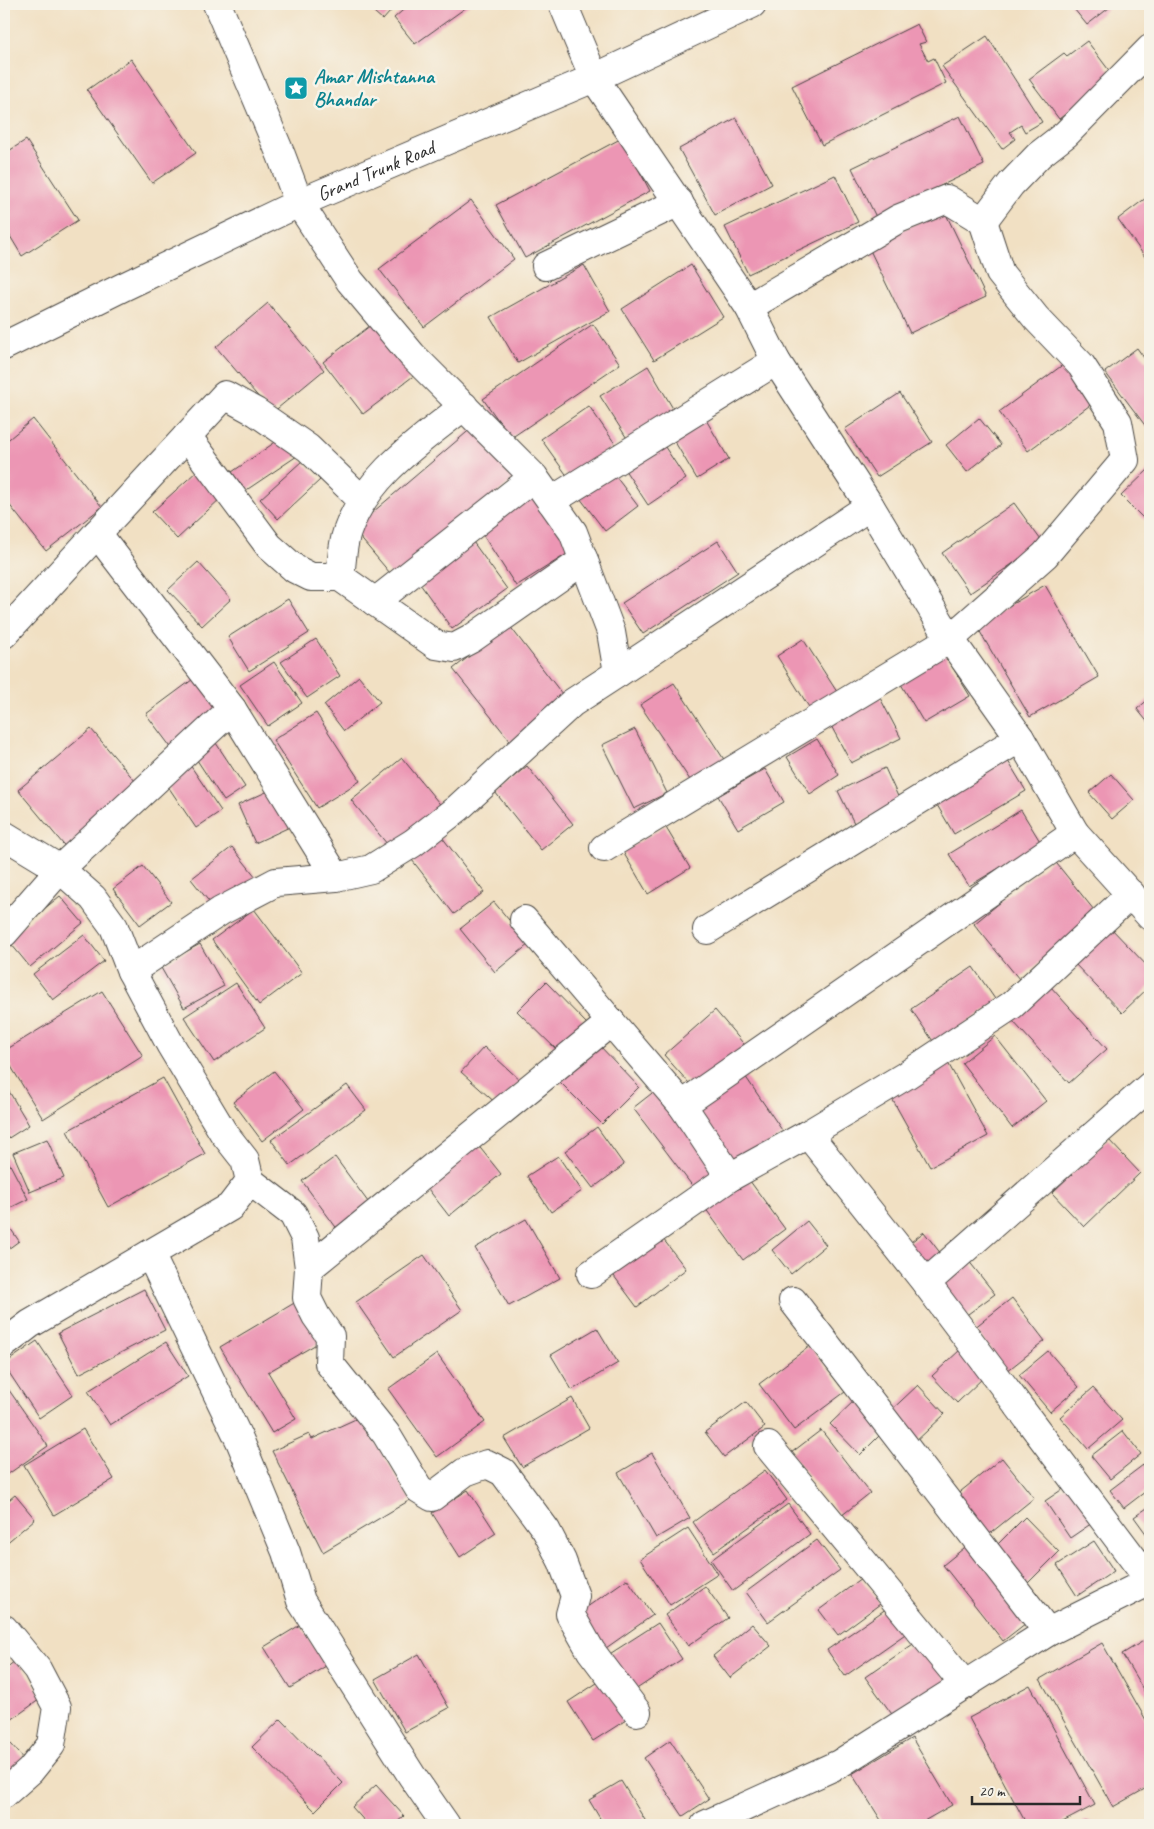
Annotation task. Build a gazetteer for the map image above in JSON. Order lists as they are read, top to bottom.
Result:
{
  "streets": {
    "street": ["Grand Trunk Road"]
  },
  "places": {
    "place": ["Amar Mishtanna Bhandar"]
  },
  "scale_bar": "20 m"
}
